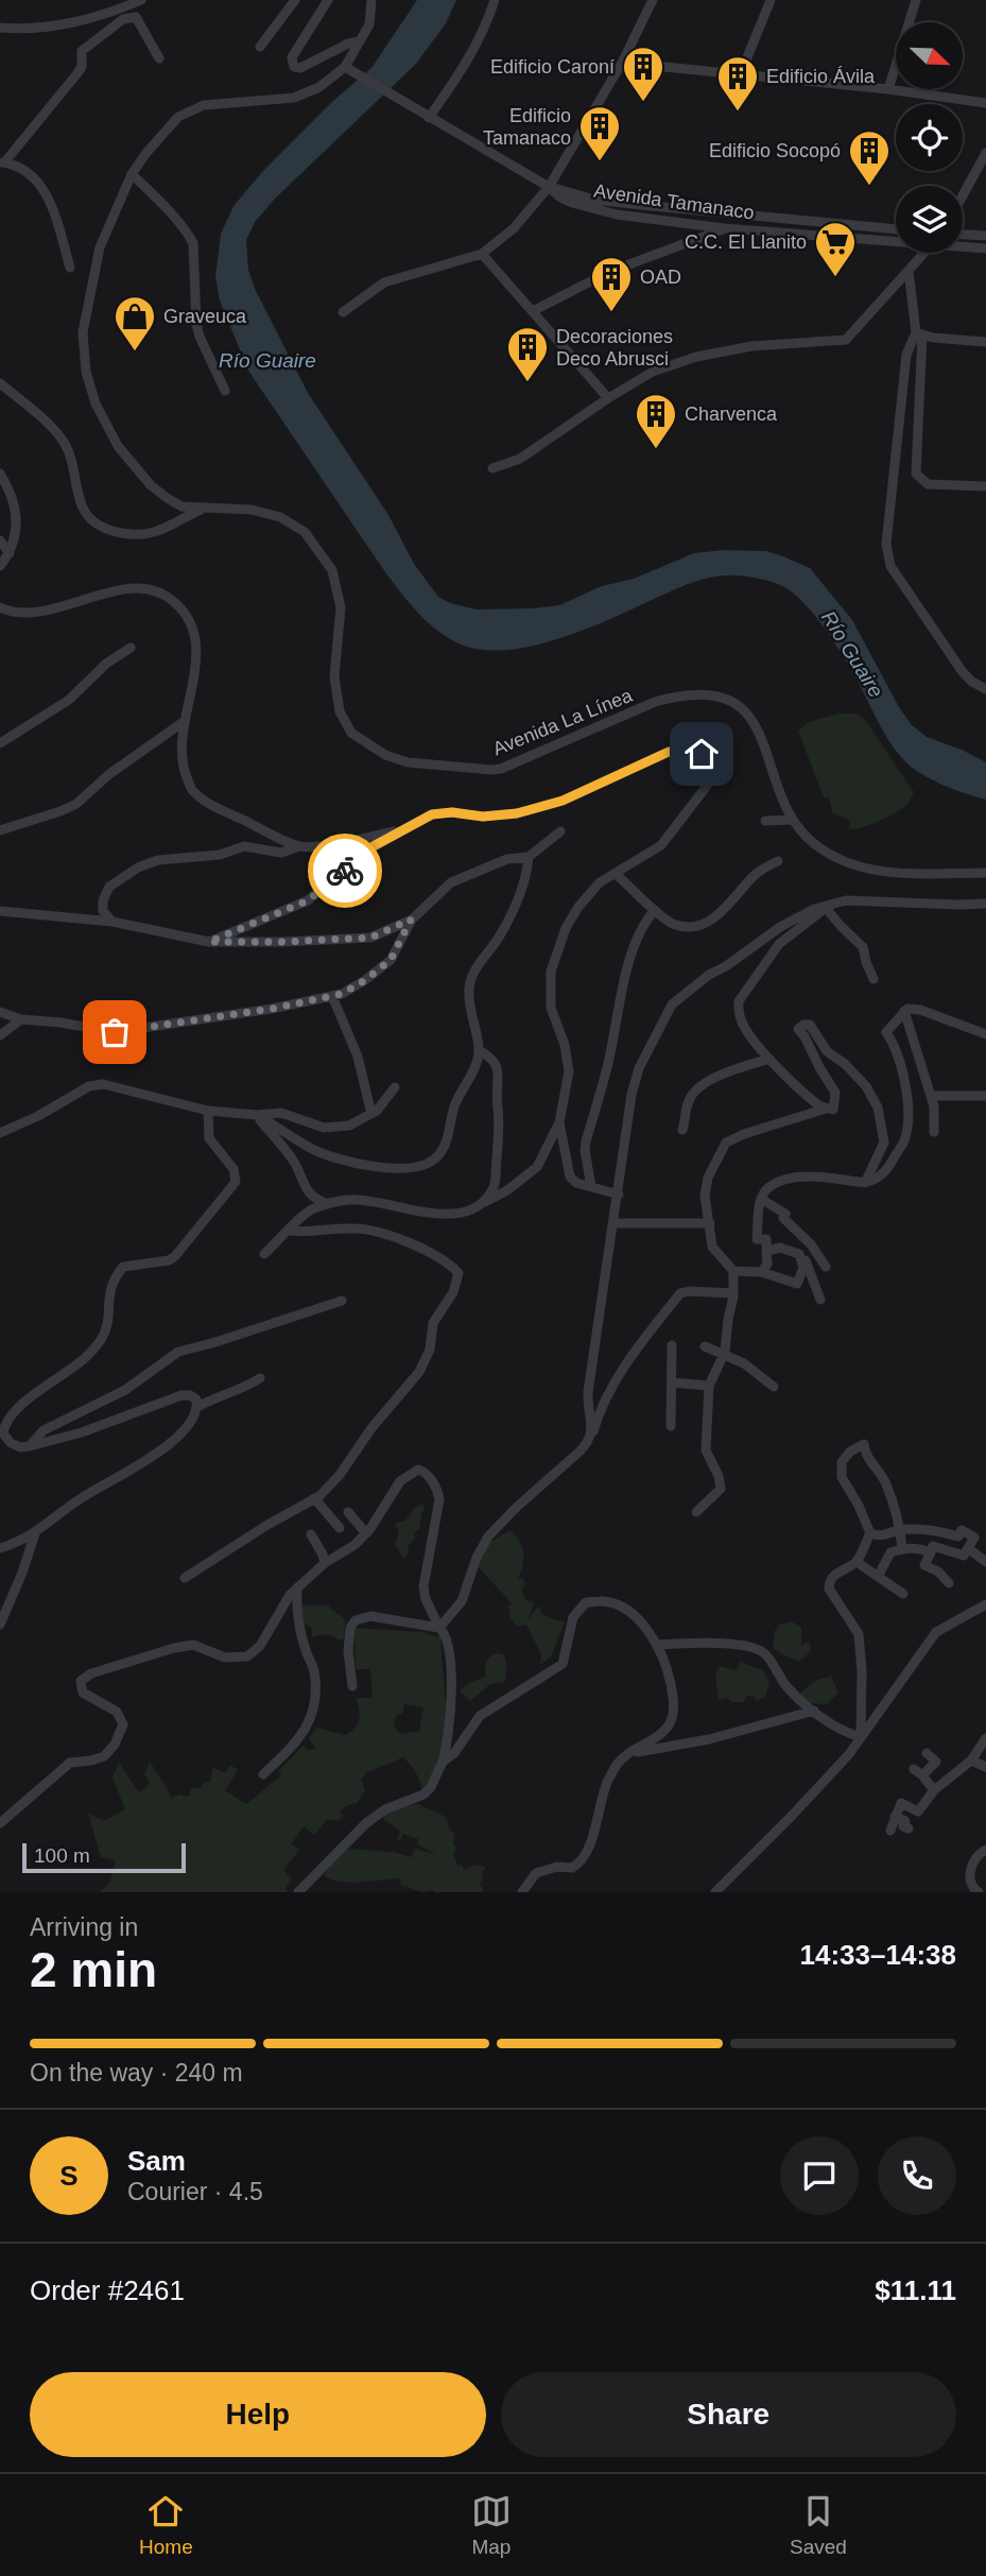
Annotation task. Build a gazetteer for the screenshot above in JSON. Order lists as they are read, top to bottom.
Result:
{
  "streets": {
    "street": ["Avenida Tamanaco", "Avenida La Línea"]
  },
  "water": ["Río Guaire"],
  "places": {
    "building": [
      "Edificio Caroní",
      "Edificio Ávila",
      "Edificio Tamanaco",
      "Edificio Socopó",
      "OAD",
      "Decoraciones Deco Abrusci",
      "Charvenca"
    ],
    "supermarket": ["C.C. El Llanito"],
    "shop": ["Graveuca"]
  },
  "scale_bar": "100 m",
  "north": "bottom right",
  "page": {
    "scale": "100 m",
    "heading": ["2 min", "Arriving in", "14:33–14:38"],
    "panel": [
      "Sam",
      "Courier · 4.5",
      "Order #2461",
      "$11.11"
    ],
    "bar": "On the way · 240 m",
    "round": "S",
    "buttons": ["Help", "Share"],
    "tabs": ["Home", "Map", "Saved"]
  }
}
